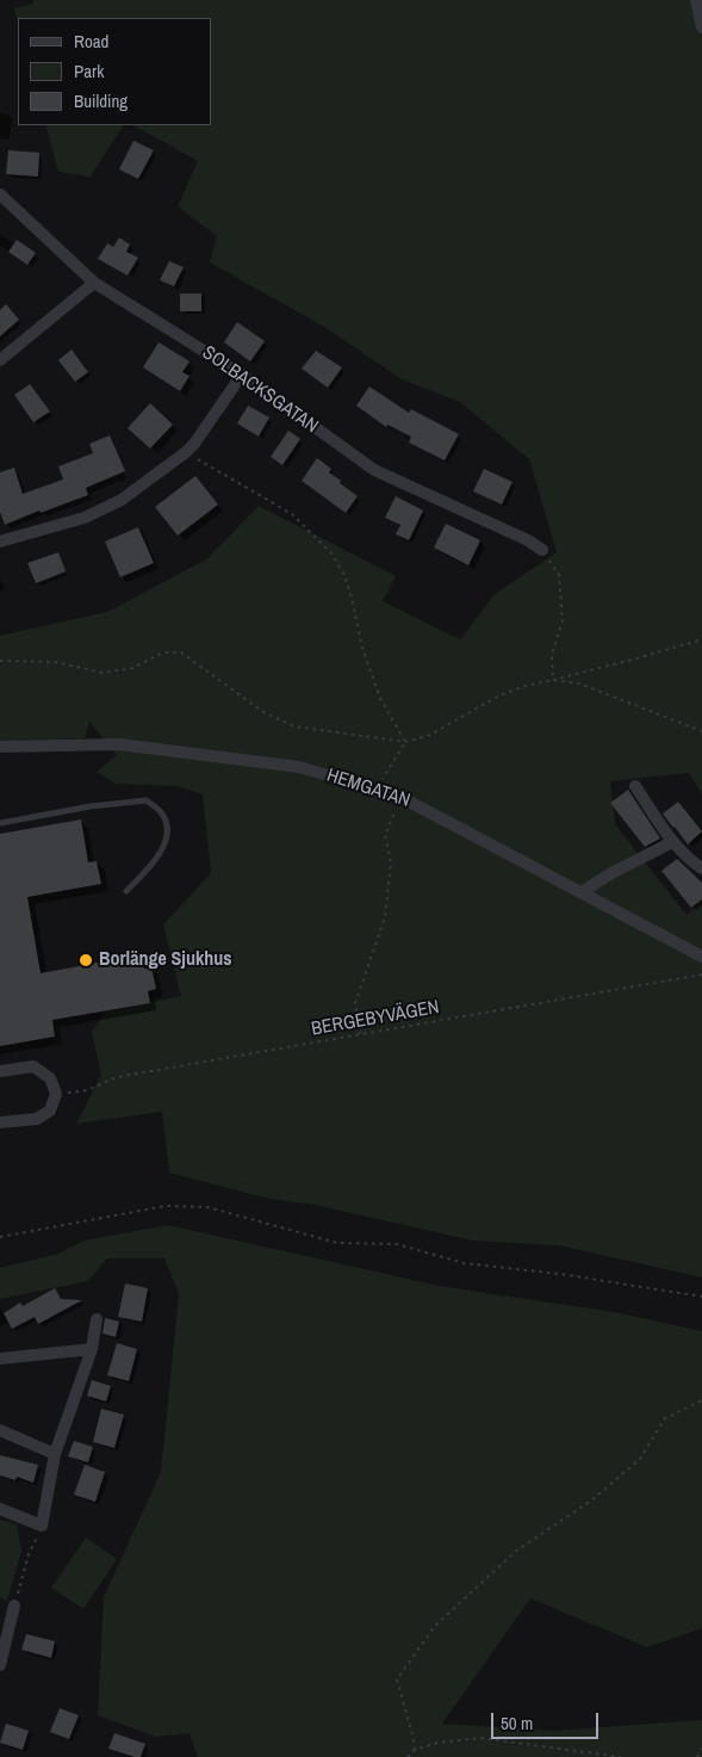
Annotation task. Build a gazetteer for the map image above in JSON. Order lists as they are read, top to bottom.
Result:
{
  "streets": {
    "street": ["SOLBACKSGATAN", "HEMGATAN"],
    "path": ["BERGEBYVÄGEN"]
  },
  "places": ["Borlänge Sjukhus"],
  "legend": ["Road", "Park", "Building"],
  "scale_bar": "50 m"
}
